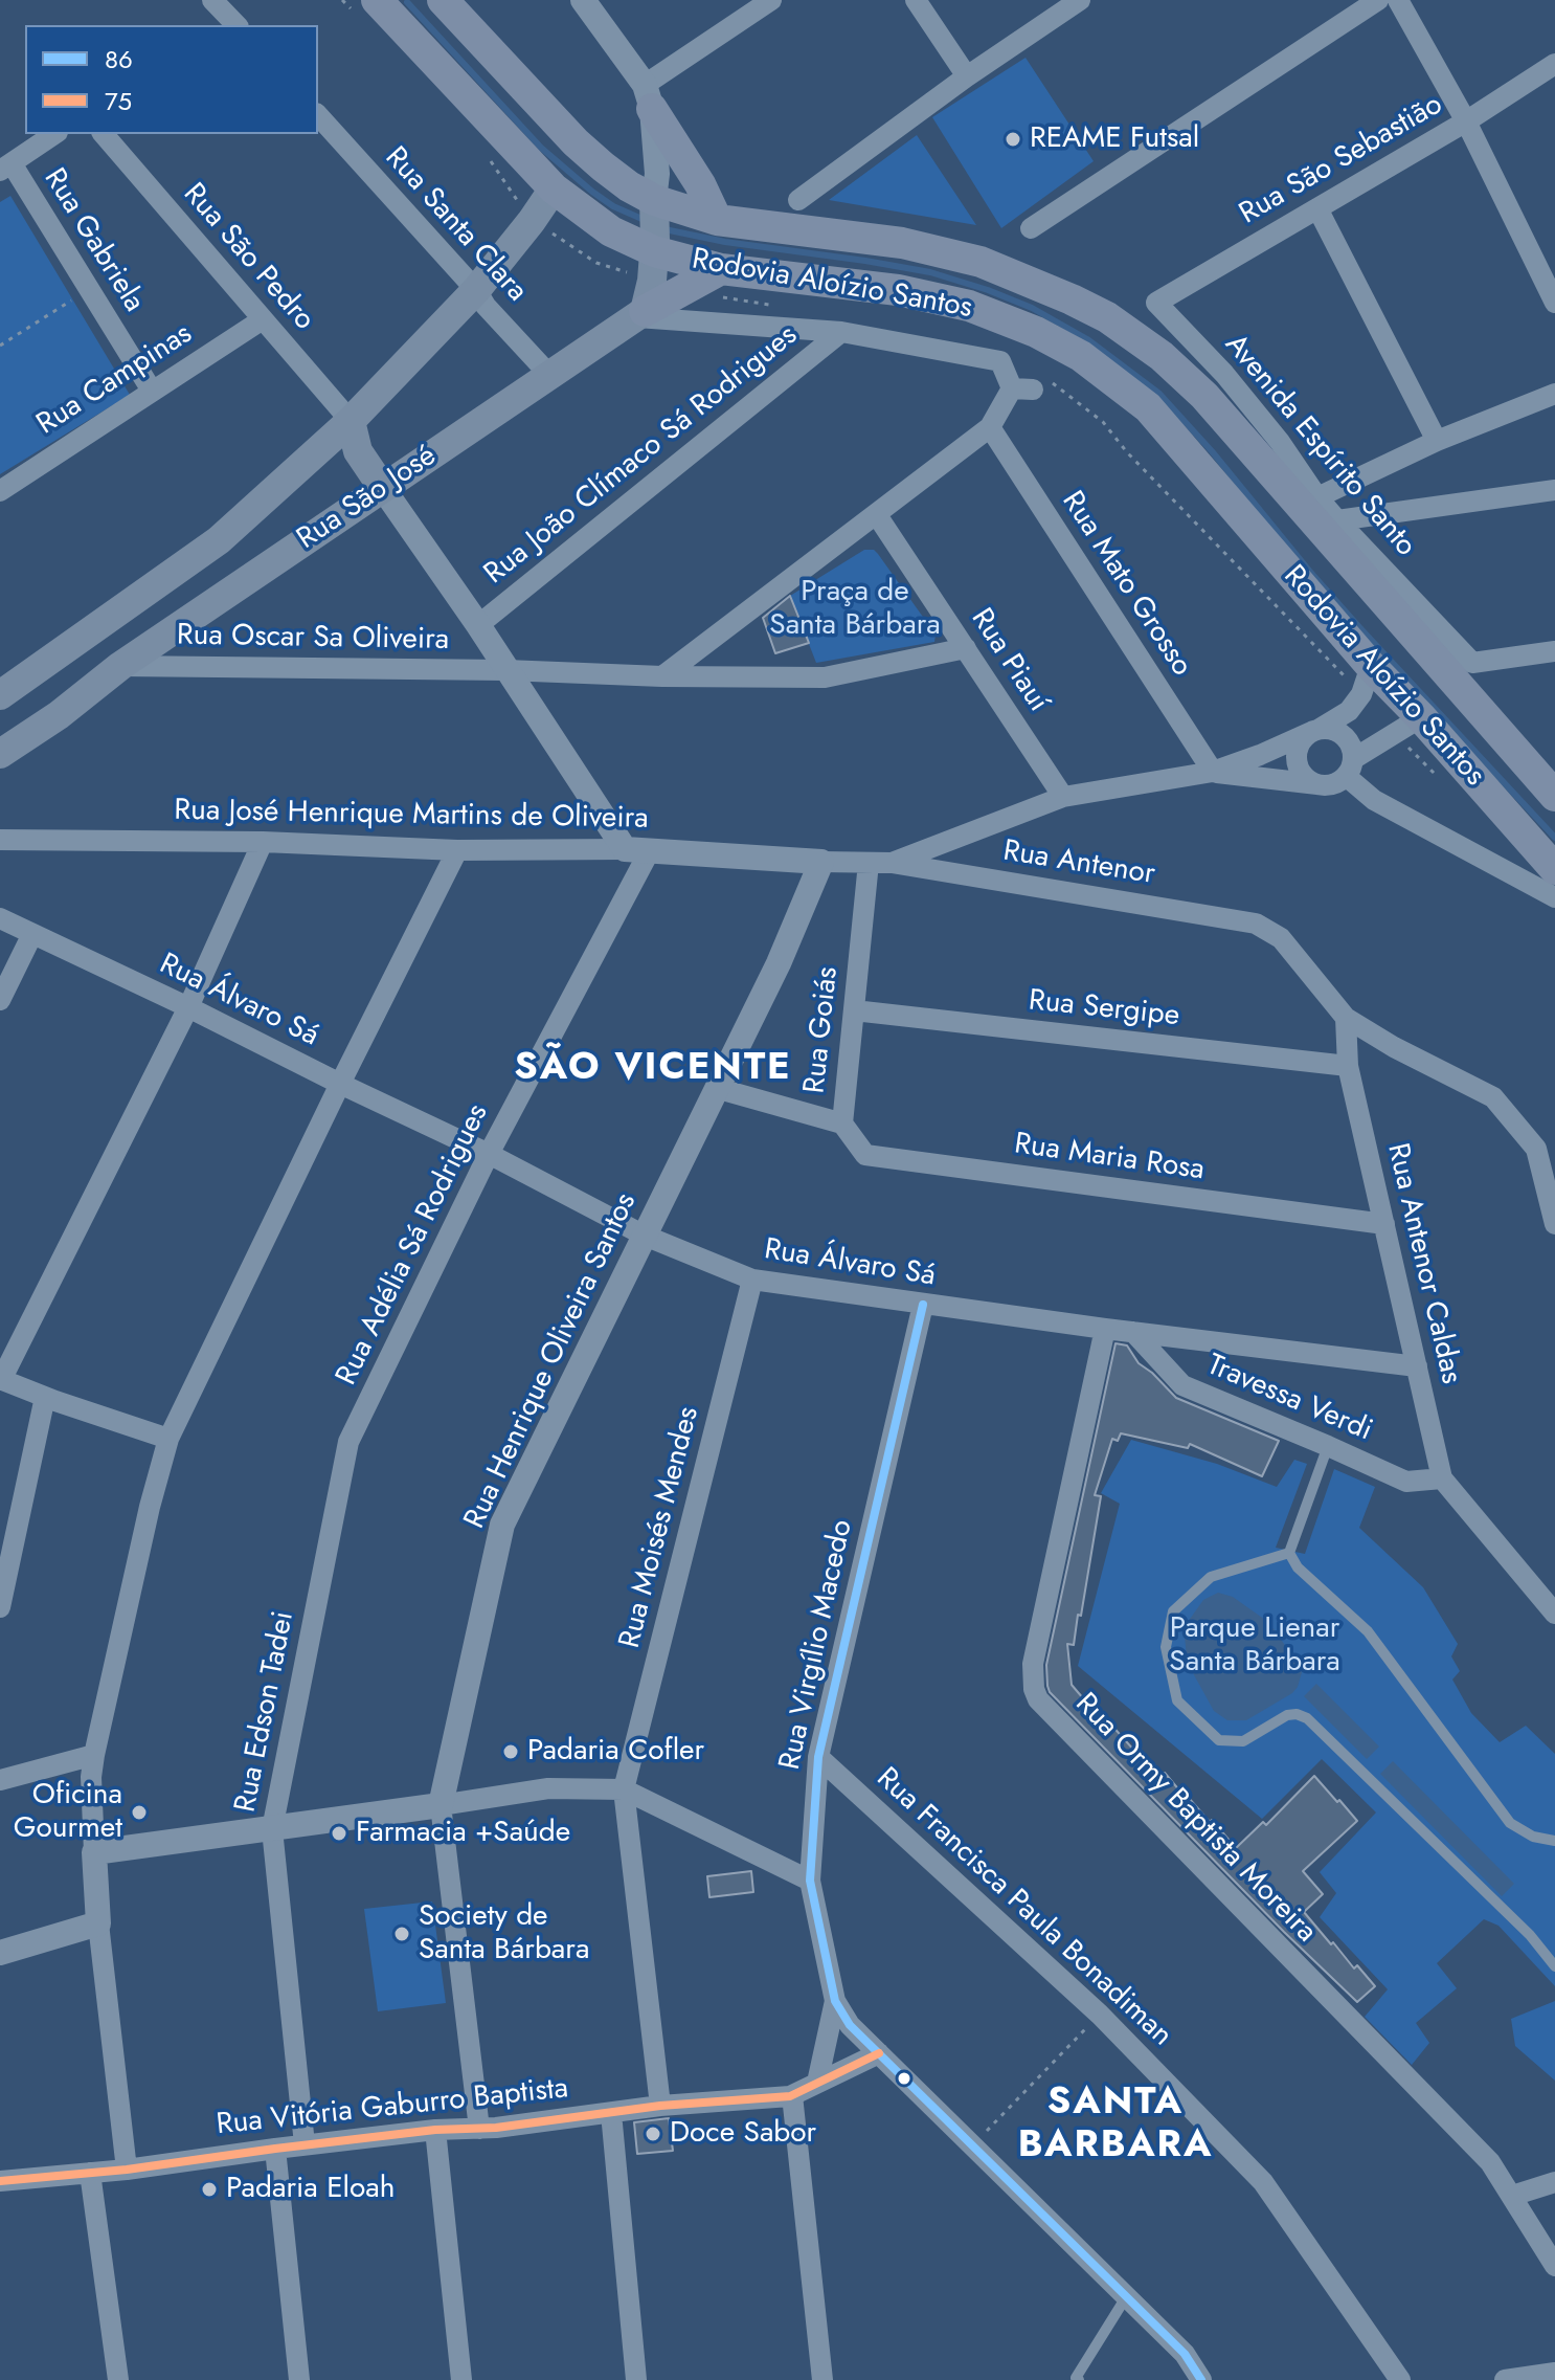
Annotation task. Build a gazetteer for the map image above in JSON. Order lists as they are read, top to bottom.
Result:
{
  "streets": {
    "main road": ["Rodovia Aloízio Santos", "Rua São José"],
    "street": [
      "Rua São Sebastião",
      "Rua Santa Clara",
      "Rua Gabriela",
      "Rua São Pedro",
      "Rua Campinas",
      "Avenida Espírito Santo",
      "Rua João Clímaco Sá Rodrigues",
      "Rua Mato Grosso",
      "Rua Oscar Sa Oliveira",
      "Rua Piauí",
      "Rua José Henrique Martins de Oliveira",
      "Rua Antenor",
      "Rua Álvaro Sá",
      "Rua Sergipe",
      "Rua Goiás",
      "Rua Maria Rosa",
      "Rua Adélia Sá Rodrigues",
      "Rua Antenor Caldas",
      "Rua Henrique Oliveira Santos",
      "Travessa Verdi",
      "Rua Moisés Mendes",
      "Rua Virgílio Macedo",
      "Rua Edson Tadei",
      "Rua Ormy Baptista Moreira",
      "Rua Francisca Paula Bonadiman",
      "Rua Vitória Gaburro Baptista"
    ]
  },
  "crossings": [
    ["Rua São Sebastião", "Avenida Espírito Santo"],
    ["Rua Santa Clara", "Rua São José"],
    ["Rua Gabriela", "Rua Campinas"],
    ["Rua São Pedro", "Rua Campinas"],
    ["Rua São Pedro", "Rua São José"],
    ["Rodovia Aloízio Santos", "Rua São José"],
    ["Rua São José", "Rua Oscar Sa Oliveira"],
    ["Rua Oscar Sa Oliveira", "Rua Piauí"],
    ["Rua José Henrique Martins de Oliveira", "Rua Adélia Sá Rodrigues"],
    ["Rua José Henrique Martins de Oliveira", "Rua Henrique Oliveira Santos"],
    ["Rua Antenor", "Rua Antenor Caldas"],
    ["Rua Álvaro Sá", "Rua Adélia Sá Rodrigues"],
    ["Rua Álvaro Sá", "Rua Antenor Caldas"],
    ["Rua Álvaro Sá", "Rua Henrique Oliveira Santos"],
    ["Rua Álvaro Sá", "Travessa Verdi"],
    ["Rua Álvaro Sá", "Rua Moisés Mendes"],
    ["Rua Álvaro Sá", "Rua Virgílio Macedo"],
    ["Rua Álvaro Sá", "Rua Ormy Baptista Moreira"],
    ["Rua Sergipe", "Rua Goiás"],
    ["Rua Sergipe", "Rua Antenor Caldas"],
    ["Rua Goiás", "Rua Maria Rosa"],
    ["Rua Goiás", "Rua Henrique Oliveira Santos"],
    ["Rua Maria Rosa", "Rua Antenor Caldas"],
    ["Rua Adélia Sá Rodrigues", "Rua Edson Tadei"],
    ["Rua Antenor Caldas", "Travessa Verdi"],
    ["Rua Virgílio Macedo", "Rua Francisca Paula Bonadiman"],
    ["Rua Edson Tadei", "Rua Vitória Gaburro Baptista"]
  ],
  "districts": ["SÃO VICENTE", "SANTA BARBARA"],
  "parks": ["Praça de Santa Bárbara", "Parque Lienar Santa Bárbara"],
  "places": [
    "REAME Futsal",
    "Padaria Cofler",
    "Oficina Gourmet",
    "Farmacia +Saúde",
    "Society de Santa Bárbara",
    "Doce Sabor",
    "Padaria Eloah"
  ],
  "lines": ["transit line 86", "transit line 75"],
  "legend": ["86", "75"]
}
